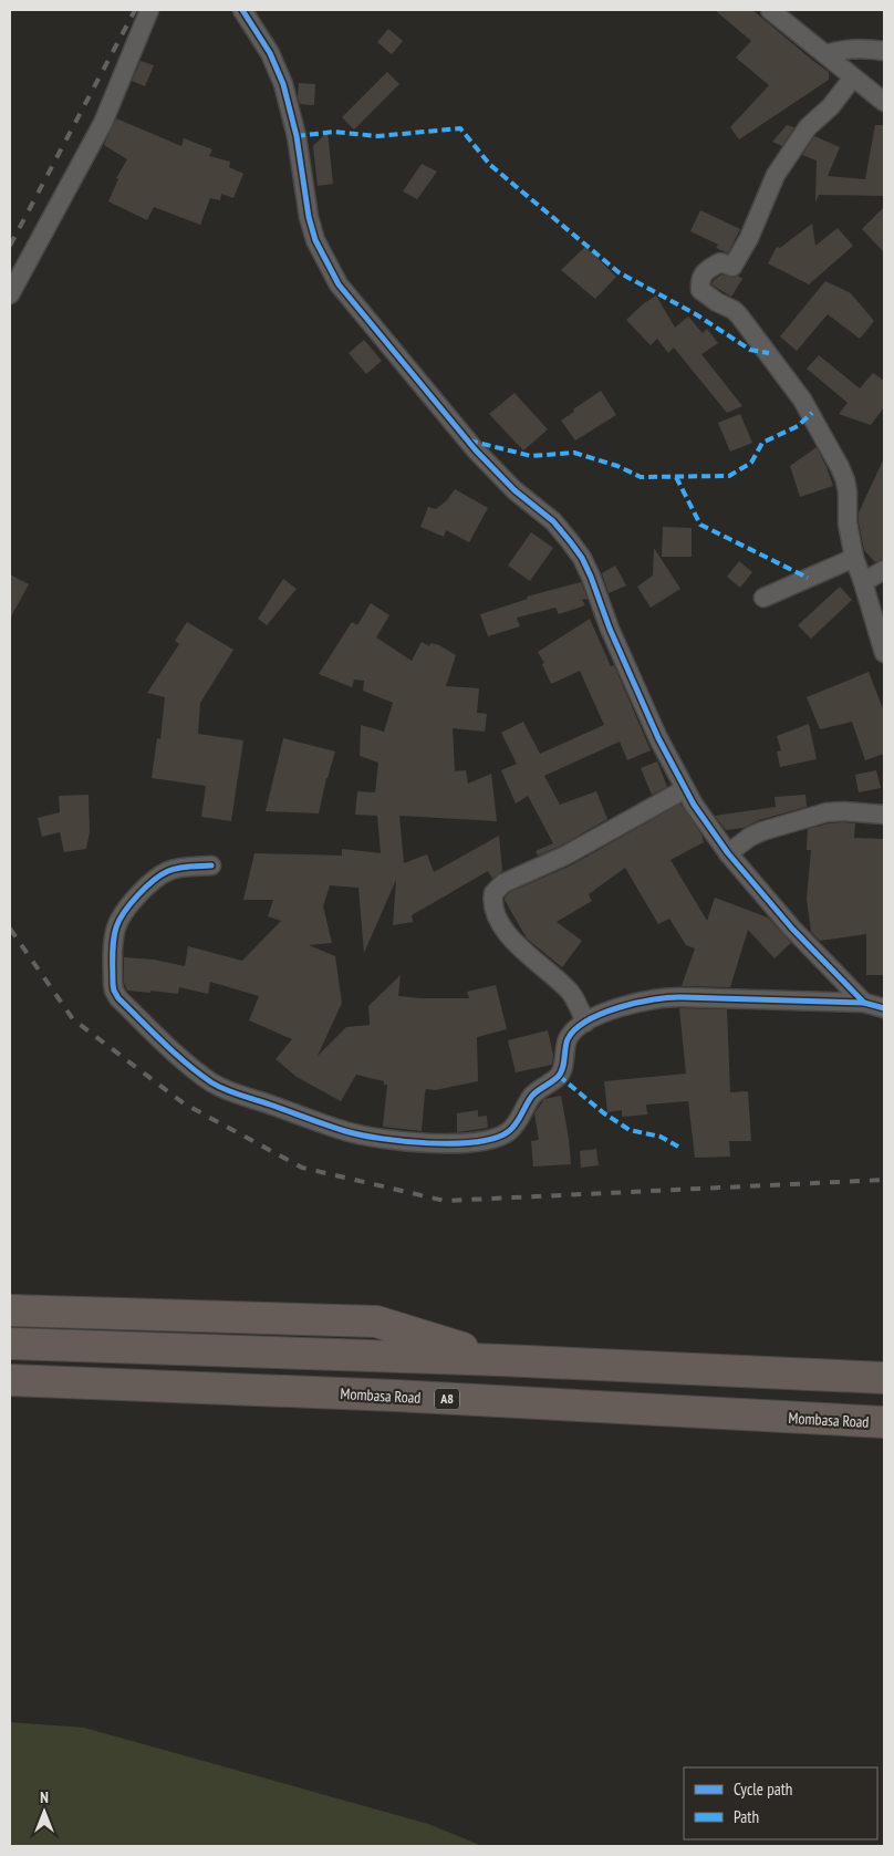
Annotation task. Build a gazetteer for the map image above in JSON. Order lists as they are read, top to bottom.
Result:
{
  "streets": {
    "highway": ["Mombasa Road", "A8"]
  },
  "legend": ["Cycle path", "Path"],
  "north": "top"
}
